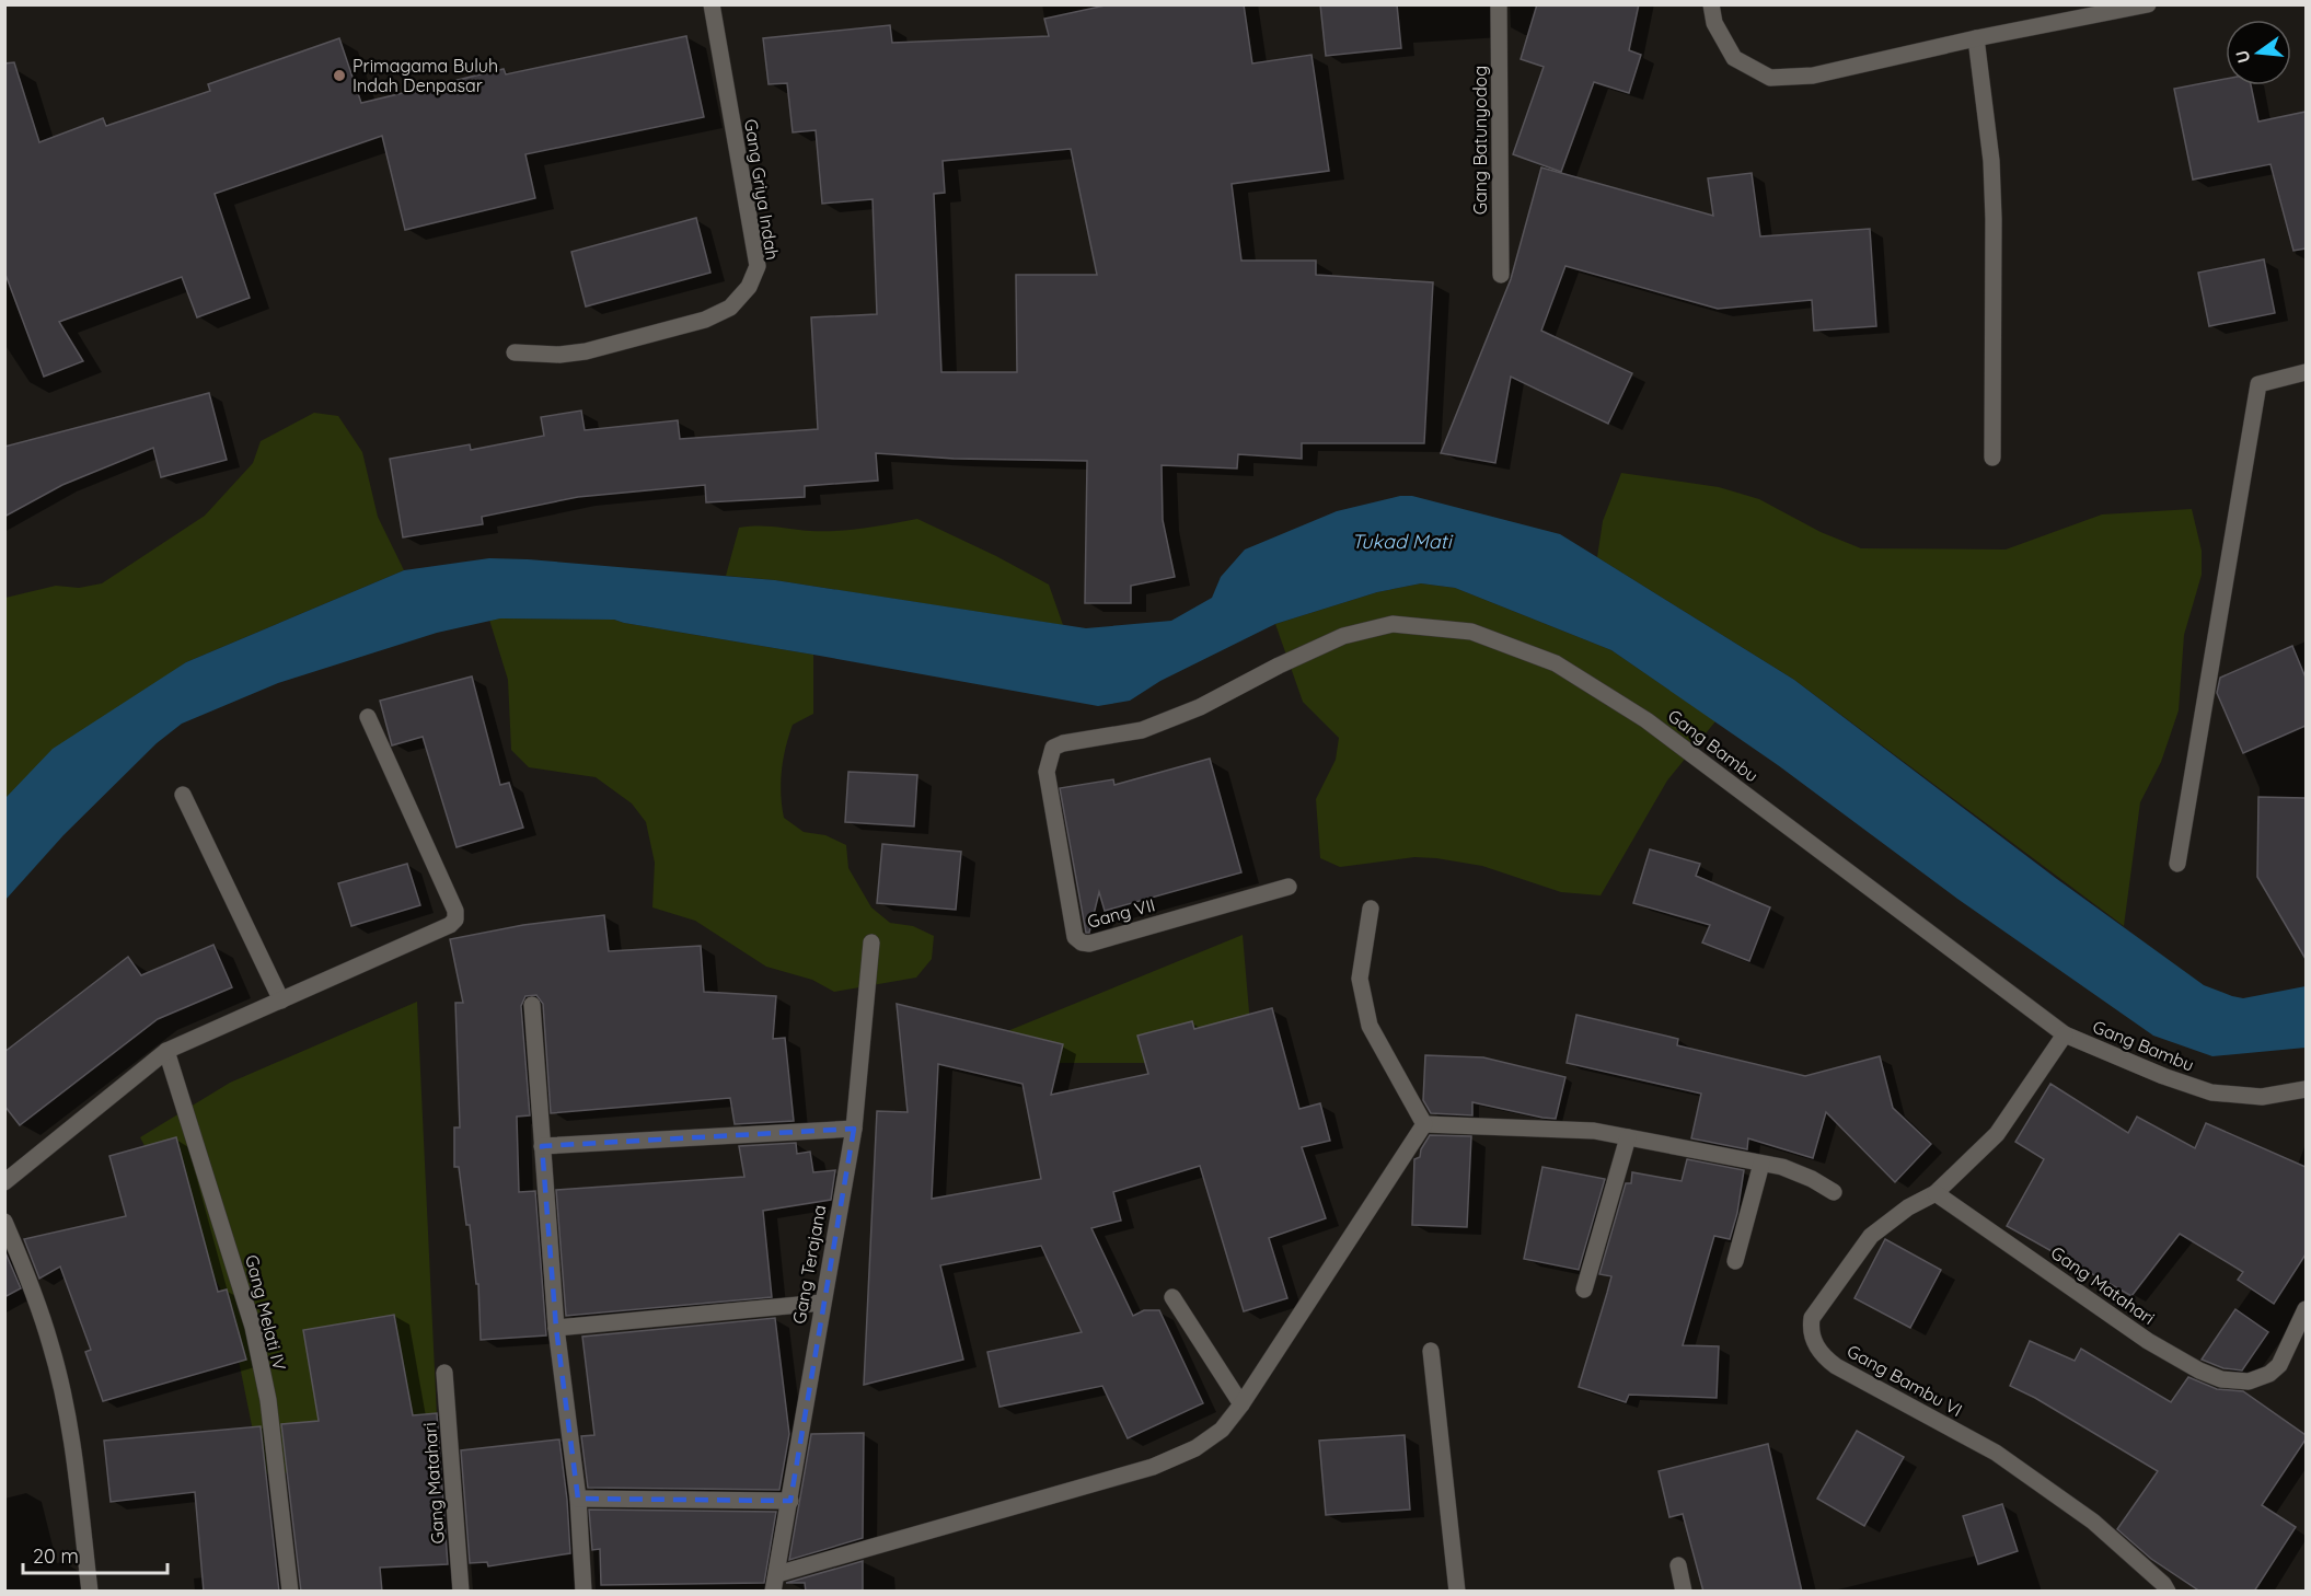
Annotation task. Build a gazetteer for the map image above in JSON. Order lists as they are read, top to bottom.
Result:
{
  "streets": {
    "street": [
      "Gang Batunyodog",
      "Gang Griya Indah",
      "Gang Bambu",
      "Gang VII",
      "Gang Terajana",
      "Gang Matahari",
      "Gang Melati IV",
      "Gang Bambu VI"
    ]
  },
  "crossings": [
    ["Gang Bambu", "Gang VII"],
    ["Gang Bambu", "Gang Bambu VI"],
    ["Gang Matahari", "Gang Bambu VI"]
  ],
  "water": ["Tukad Mati"],
  "places": ["Primagama Buluh Indah Denpasar"],
  "scale_bar": "20 m",
  "north": "left"
}
